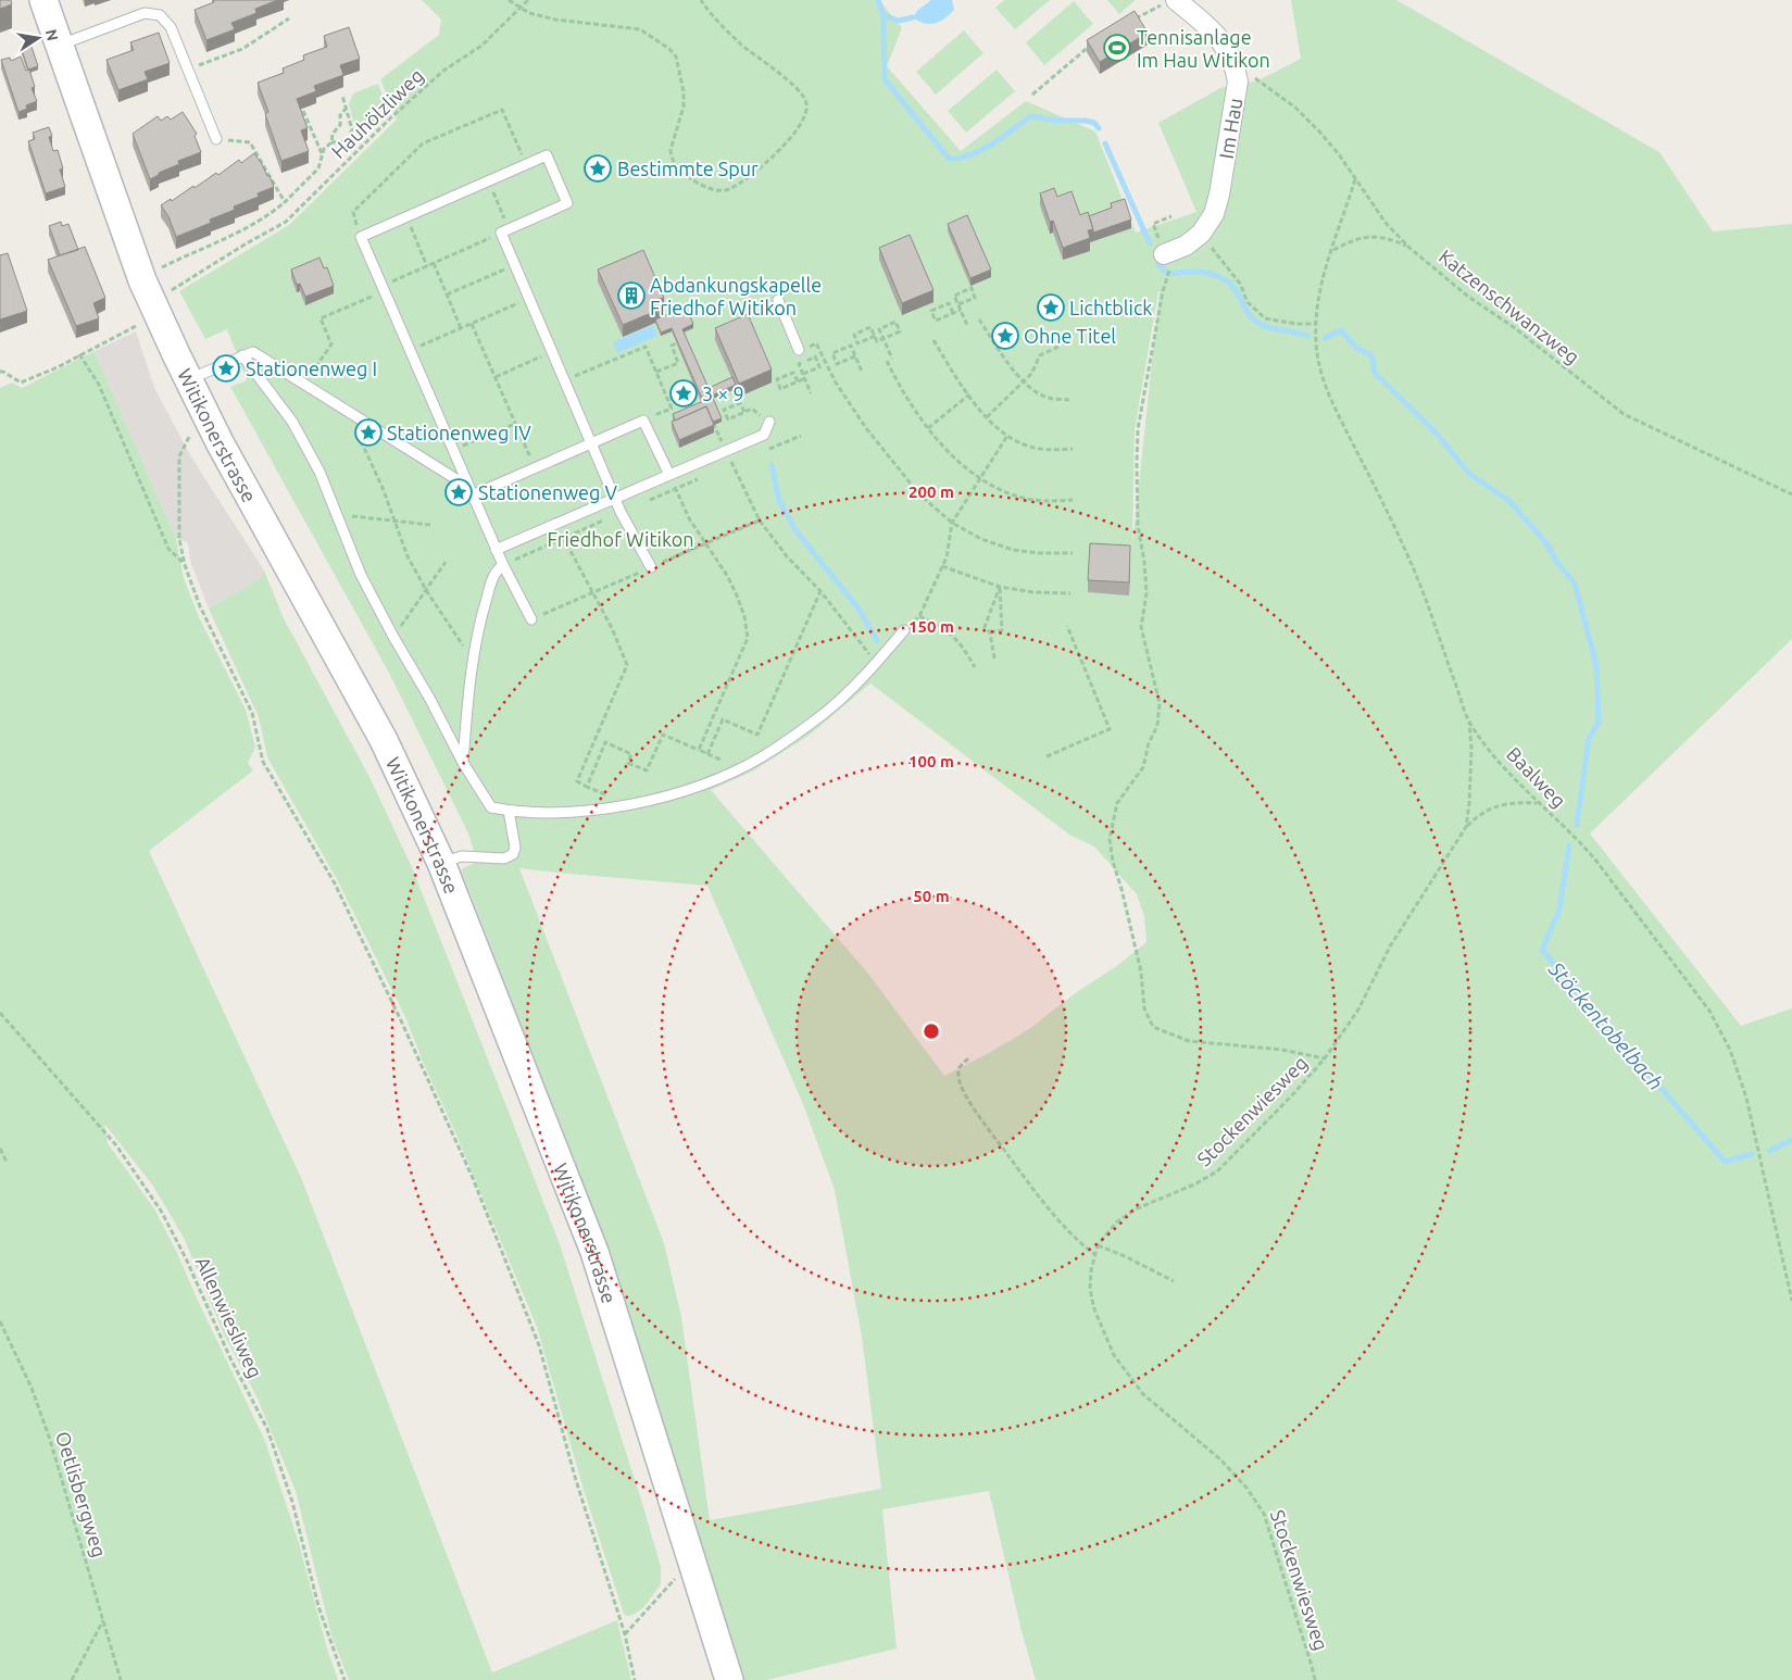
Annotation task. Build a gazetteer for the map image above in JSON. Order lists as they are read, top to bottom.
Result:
{
  "streets": {
    "main road": ["Witikonerstrasse"],
    "street": ["Im Hau"],
    "path": [
      "Hauhölzliweg",
      "Katzenschwanzweg",
      "Baalweg",
      "Stockenwiesweg",
      "Allenwiesliweg",
      "Oetlisbergweg"
    ]
  },
  "crossings": [
    ["Katzenschwanzweg", "Baalweg"],
    ["Baalweg", "Stockenwiesweg"]
  ],
  "water": ["Stöckentobelbach"],
  "parks": ["Friedhof Witikon"],
  "places": {
    "sports": ["Tennisanlage Im Hau Witikon"],
    "place": [
      "Bestimmte Spur",
      "Lichtblick",
      "Ohne Titel",
      "Stationenweg I",
      "3 × 9",
      "Stationenweg IV",
      "Stationenweg V"
    ],
    "building": ["Abdankungskapelle Friedhof Witikon"]
  },
  "north": "right",
  "rings": [
    "200 m",
    "150 m",
    "100 m",
    "50 m"
  ]
}
